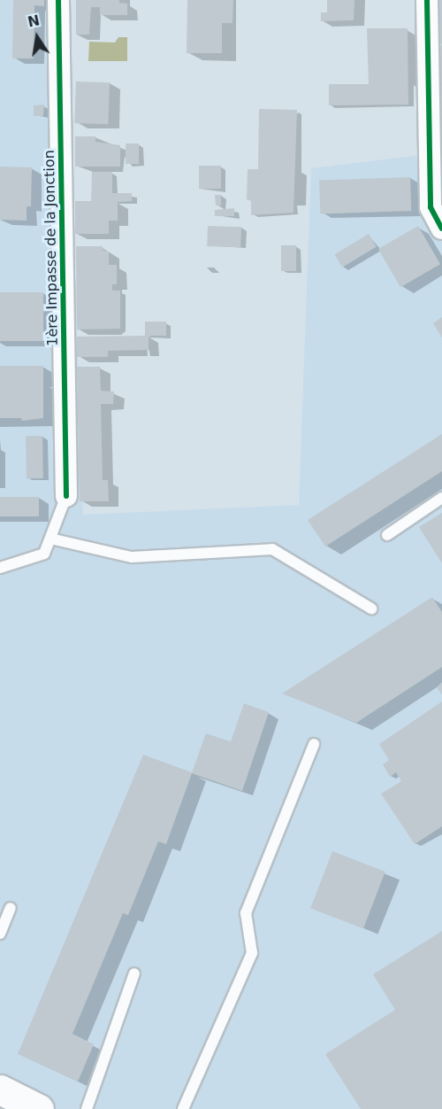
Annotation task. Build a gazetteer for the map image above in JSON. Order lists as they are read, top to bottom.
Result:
{
  "streets": {
    "street": ["1ère Impasse de la Jonction"]
  },
  "north": "top"
}
